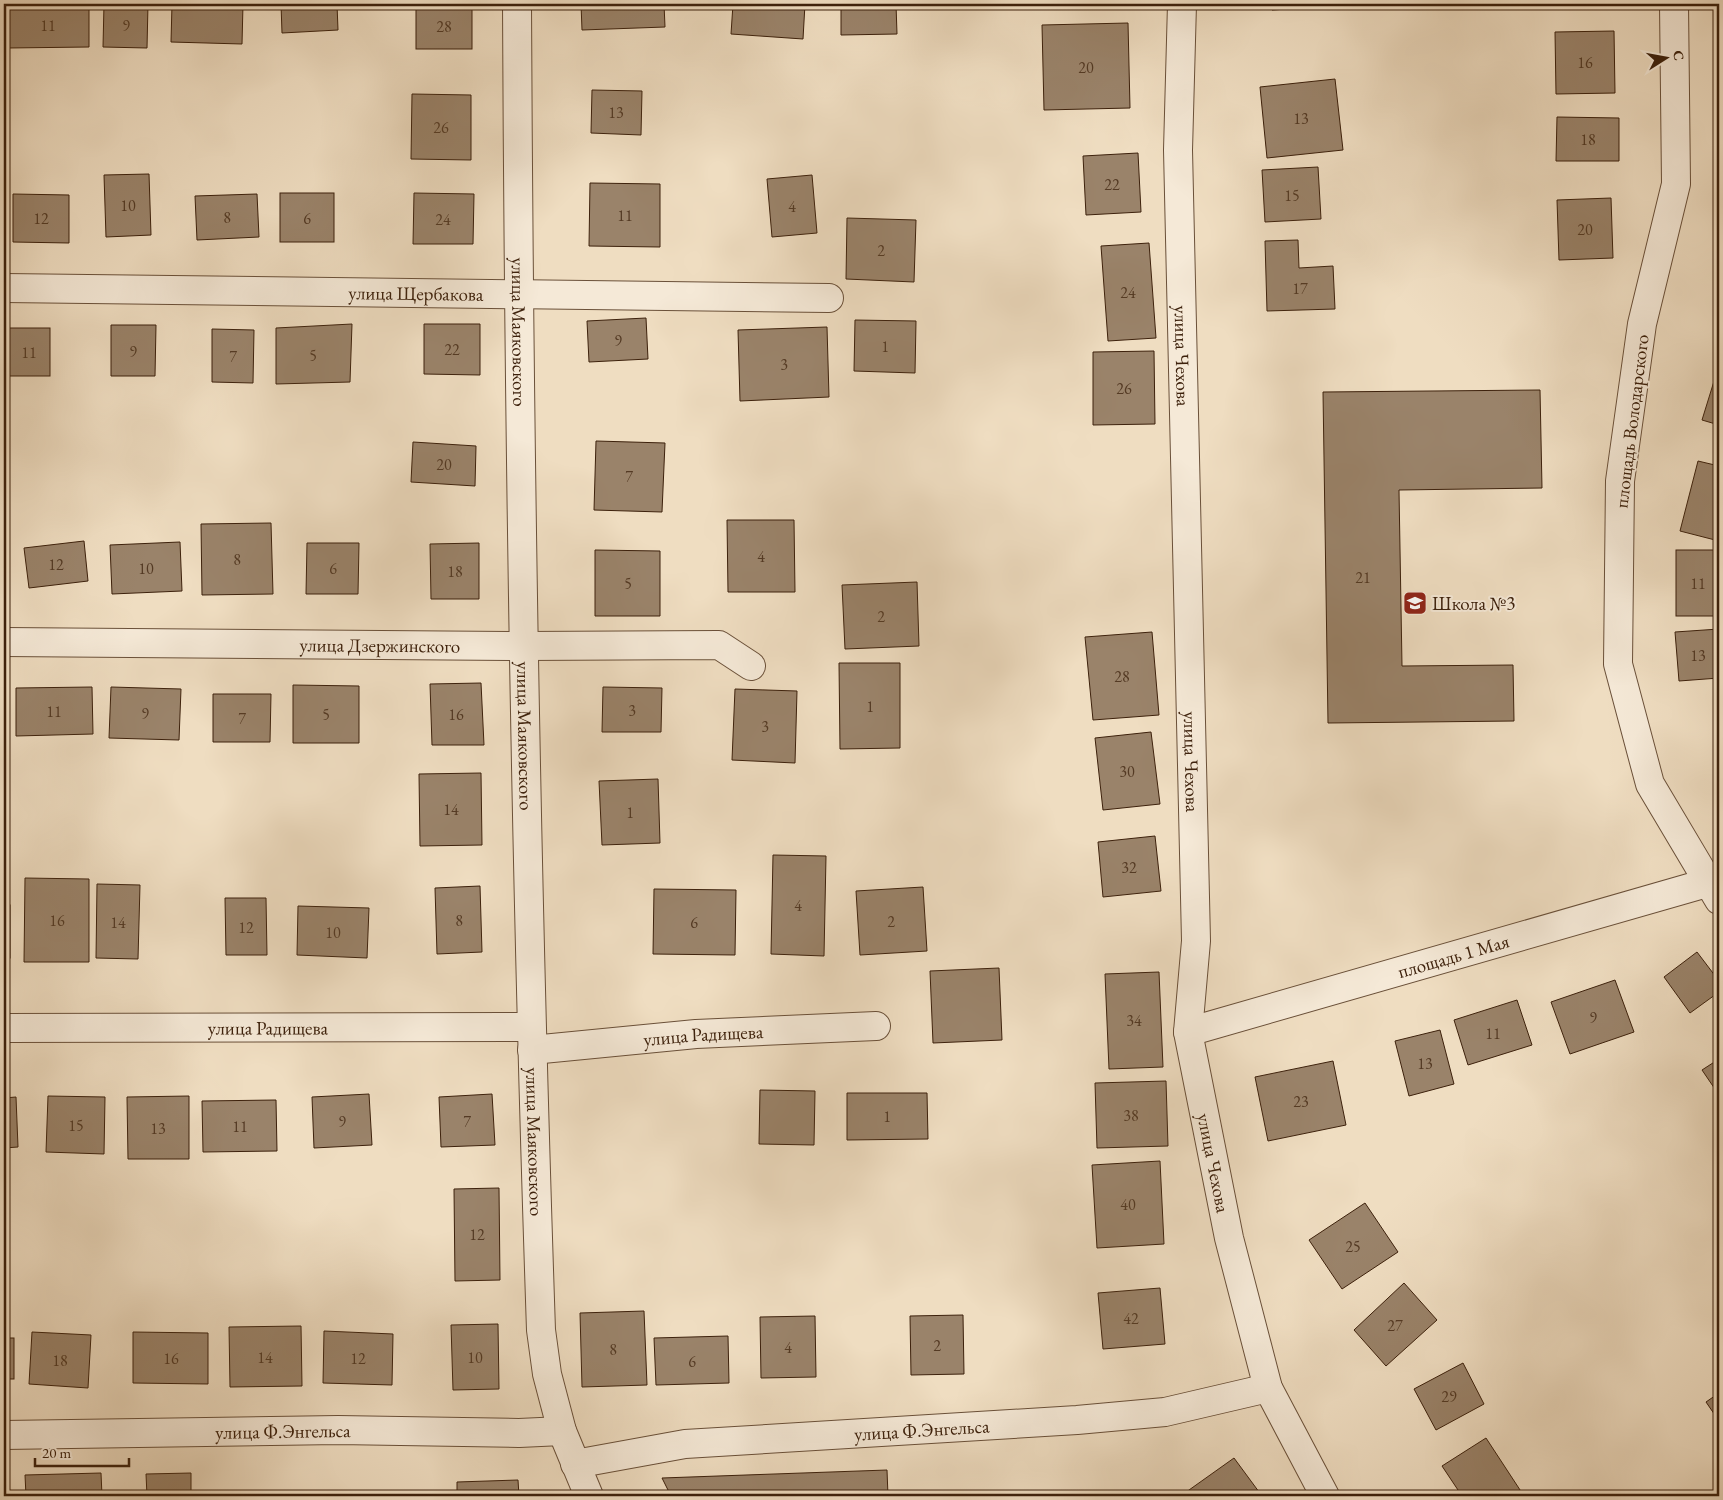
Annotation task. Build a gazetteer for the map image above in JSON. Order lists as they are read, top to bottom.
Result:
{
  "streets": {
    "street": [
      "улица Щербакова",
      "улица Маяковского",
      "улица Чехова",
      "площадь Володарского",
      "улица Дзержинского",
      "площадь 1 Мая",
      "улица Радищева",
      "улица Ф.Энгельса"
    ]
  },
  "crossings": [
    ["улица Щербакова", "улица Маяковского"],
    ["улица Маяковского", "улица Дзержинского"],
    ["улица Маяковского", "улица Радищева"],
    ["улица Маяковского", "улица Ф.Энгельса"],
    ["улица Чехова", "площадь 1 Мая"],
    ["улица Чехова", "улица Ф.Энгельса"],
    ["площадь Володарского", "площадь 1 Мая"]
  ],
  "places": {
    "school or university": ["Школа №3"]
  },
  "house_numbers": [
    "11",
    "9",
    "28",
    "16",
    "20",
    "13",
    "13",
    "26",
    "18",
    "22",
    "15",
    "10",
    "4",
    "11",
    "8",
    "12",
    "6",
    "24",
    "20",
    "2",
    "17",
    "24",
    "9",
    "1",
    "22",
    "9",
    "11",
    "5",
    "7",
    "3",
    "26",
    "20",
    "7",
    "4",
    "8",
    "12",
    "10",
    "6",
    "18",
    "21",
    "5",
    "11",
    "2",
    "13",
    "28",
    "1",
    "3",
    "11",
    "9",
    "5",
    "16",
    "7",
    "3",
    "30",
    "14",
    "1",
    "32",
    "4",
    "16",
    "8",
    "2",
    "14",
    "6",
    "12",
    "10",
    "9",
    "34",
    "11",
    "13",
    "23",
    "38",
    "1",
    "9",
    "7",
    "15",
    "11",
    "13",
    "40",
    "12",
    "25",
    "42",
    "27",
    "2",
    "4",
    "8",
    "14",
    "10",
    "16",
    "12",
    "18",
    "6",
    "29"
  ],
  "scale_bar": "20 m",
  "north": "right"
}
